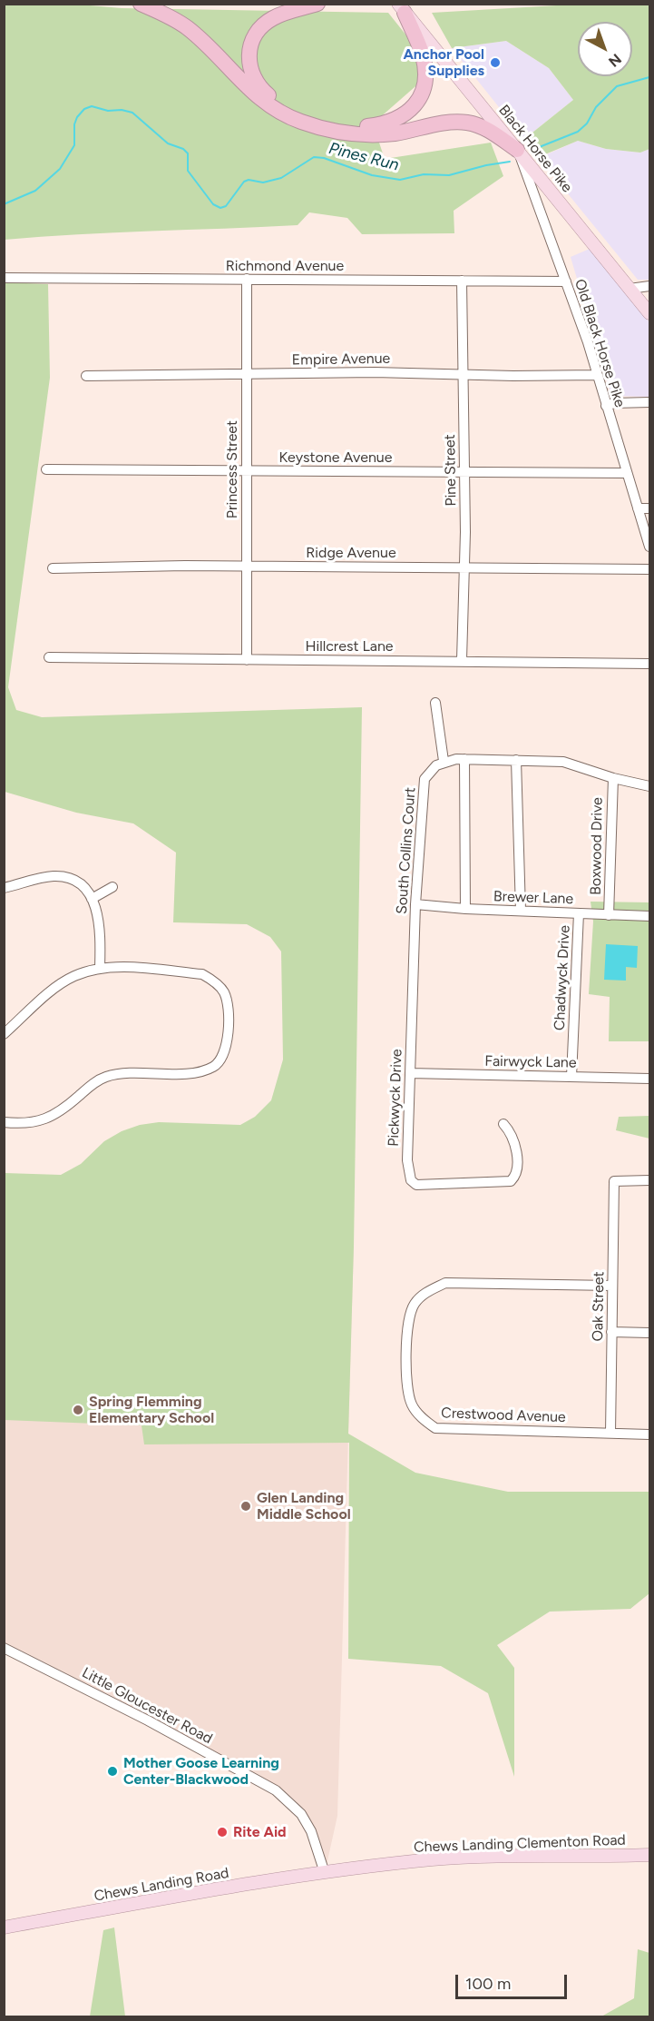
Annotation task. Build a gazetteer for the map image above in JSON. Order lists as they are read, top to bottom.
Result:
{
  "streets": {
    "main road": ["Black Horse Pike", "Chews Landing Clementon Road", "Chews Landing Road"],
    "street": [
      "Richmond Avenue",
      "Old Black Horse Pike",
      "Empire Avenue",
      "Keystone Avenue",
      "Princess Street",
      "Pine Street",
      "Ridge Avenue",
      "Hillcrest Lane",
      "Boxwood Drive",
      "South Collins Court",
      "Brewer Lane",
      "Chadwyck Drive",
      "Fairwyck Lane",
      "Pickwyck Drive",
      "Oak Street",
      "Crestwood Avenue",
      "Little Gloucester Road"
    ]
  },
  "crossings": [
    ["Black Horse Pike", "Old Black Horse Pike"],
    ["Richmond Avenue", "Old Black Horse Pike"],
    ["Richmond Avenue", "Princess Street"],
    ["Richmond Avenue", "Pine Street"],
    ["Old Black Horse Pike", "Empire Avenue"],
    ["Old Black Horse Pike", "Keystone Avenue"],
    ["Empire Avenue", "Princess Street"],
    ["Empire Avenue", "Pine Street"],
    ["Keystone Avenue", "Princess Street"],
    ["Keystone Avenue", "Pine Street"],
    ["Princess Street", "Ridge Avenue"],
    ["Princess Street", "Hillcrest Lane"],
    ["Pine Street", "Ridge Avenue"],
    ["Pine Street", "Hillcrest Lane"],
    ["Boxwood Drive", "Brewer Lane"],
    ["South Collins Court", "Brewer Lane"],
    ["South Collins Court", "Pickwyck Drive"],
    ["Brewer Lane", "Chadwyck Drive"],
    ["Chadwyck Drive", "Fairwyck Lane"],
    ["Fairwyck Lane", "Pickwyck Drive"],
    ["Oak Street", "Crestwood Avenue"],
    ["Little Gloucester Road", "Chews Landing Clementon Road"],
    ["Little Gloucester Road", "Chews Landing Road"],
    ["Chews Landing Clementon Road", "Chews Landing Road"]
  ],
  "water": ["Pines Run"],
  "places": [
    "Anchor Pool Supplies",
    "Spring Flemming Elementary School",
    "Glen Landing Middle School",
    "Mother Goose Learning Center-Blackwood",
    "Rite Aid"
  ],
  "scale_bar": "100 m",
  "north": "bottom right"
}
